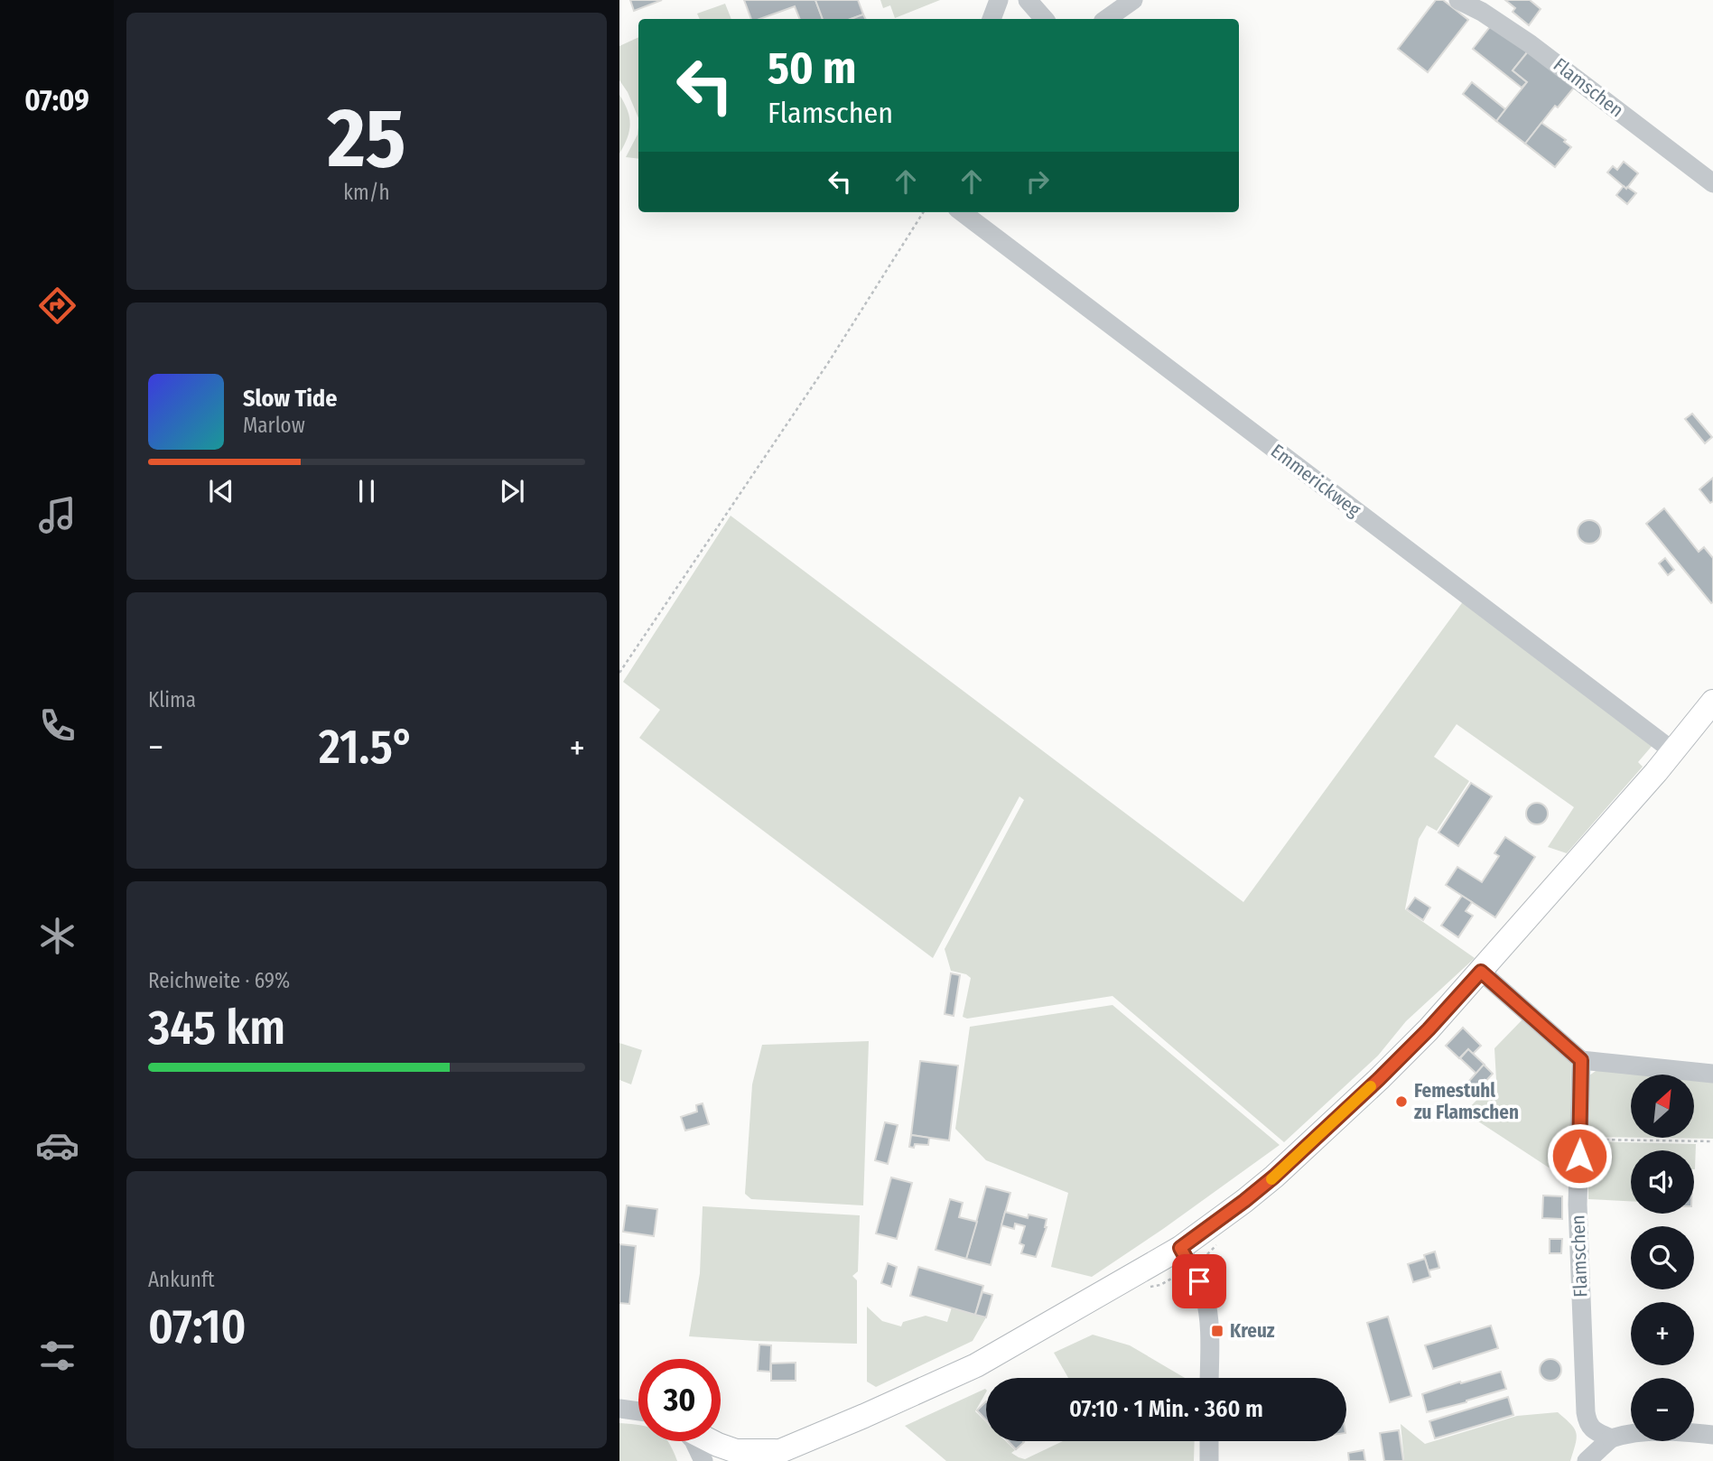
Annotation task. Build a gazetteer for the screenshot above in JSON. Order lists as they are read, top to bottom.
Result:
{
  "streets": {
    "street": ["Flamschen", "Emmerickweg"]
  },
  "places": {
    "other": ["Femestuhl zu Flamschen"],
    "transit": ["Kreuz"]
  },
  "north": "top right",
  "page": {
    "tabs": "07:09",
    "tile": [
      ["25", "km/h"],
      "Klima",
      ["Reichweite · 69%", "345 km"],
      ["Ankunft", "07:10"]
    ],
    "turn": ["50 m", "Flamschen"],
    "song": ["Slow Tide", "Marlow"],
    "heat": ["−", "21.5°", "+"],
    "map_buttons": ["+", "−"],
    "limit": "30",
    "trip": "07:10 · 1 Min. · 360 m"
  }
}
